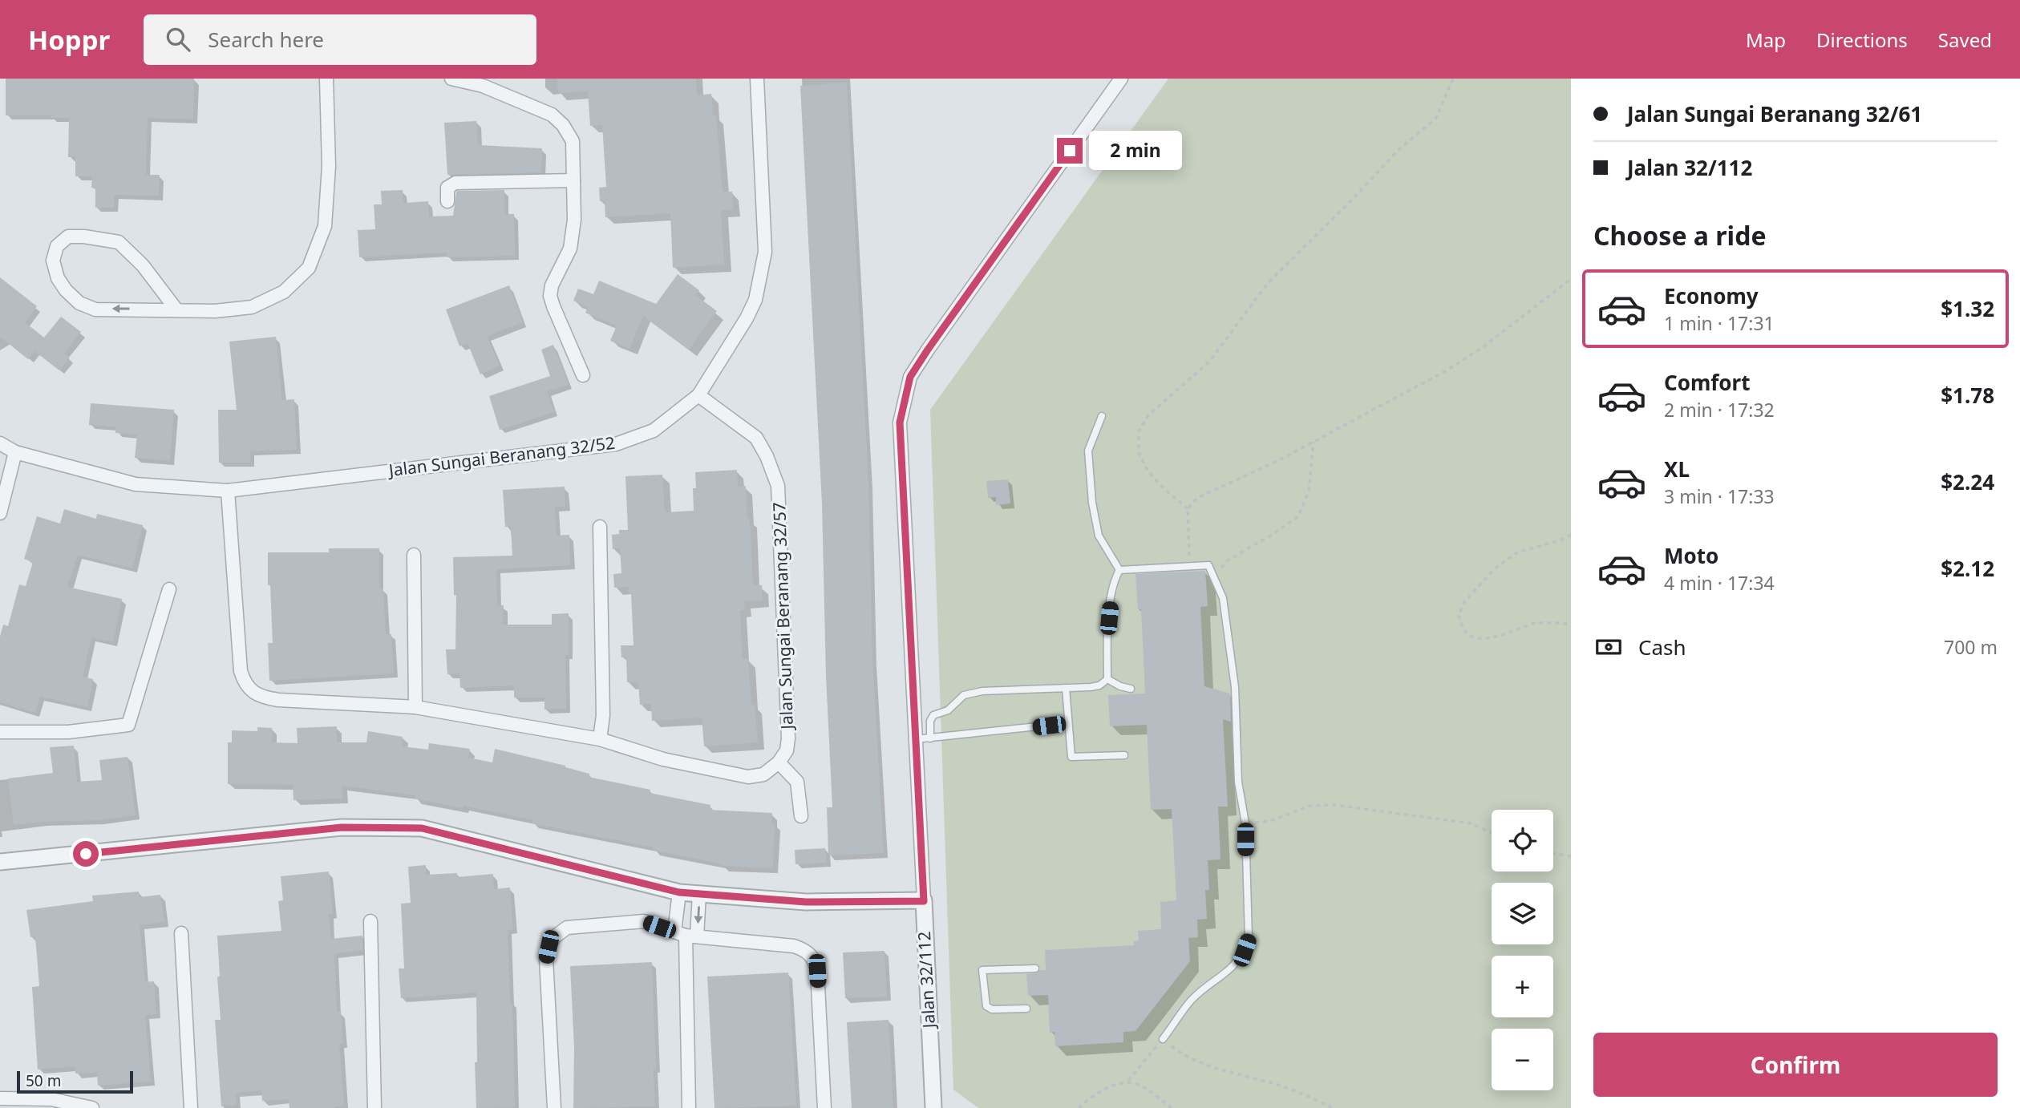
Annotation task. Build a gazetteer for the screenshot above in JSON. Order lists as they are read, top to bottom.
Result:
{
  "streets": {
    "street": ["Jalan Sungai Beranang 32/52", "Jalan Sungai Beranang 32/57", "Jalan 32/112"]
  },
  "crossings": [
    ["Jalan Sungai Beranang 32/52", "Jalan Sungai Beranang 32/57"]
  ],
  "scale_bar": "50 m",
  "page": {
    "header": "Hoppr",
    "search": "Search here",
    "nav": ["Map", "Directions", "Saved"],
    "banner": ["Jalan Sungai Beranang 32/61", "Jalan 32/112"],
    "bubble": "2 min",
    "heading": "Choose a ride",
    "list": [
      {
        "name": "Economy",
        "note": "1 min · 17:31",
        "value": "$1.32"
      },
      {
        "name": "Comfort",
        "note": "2 min · 17:32",
        "value": "$1.78"
      },
      {
        "name": "XL",
        "note": "3 min · 17:33",
        "value": "$2.24"
      },
      {
        "name": "Moto",
        "note": "4 min · 17:34",
        "value": "$2.12"
      }
    ],
    "pay": ["Cash", "700 m"],
    "map_buttons": ["+", "−"],
    "buttons": "Confirm",
    "scale": "50 m"
  }
}
